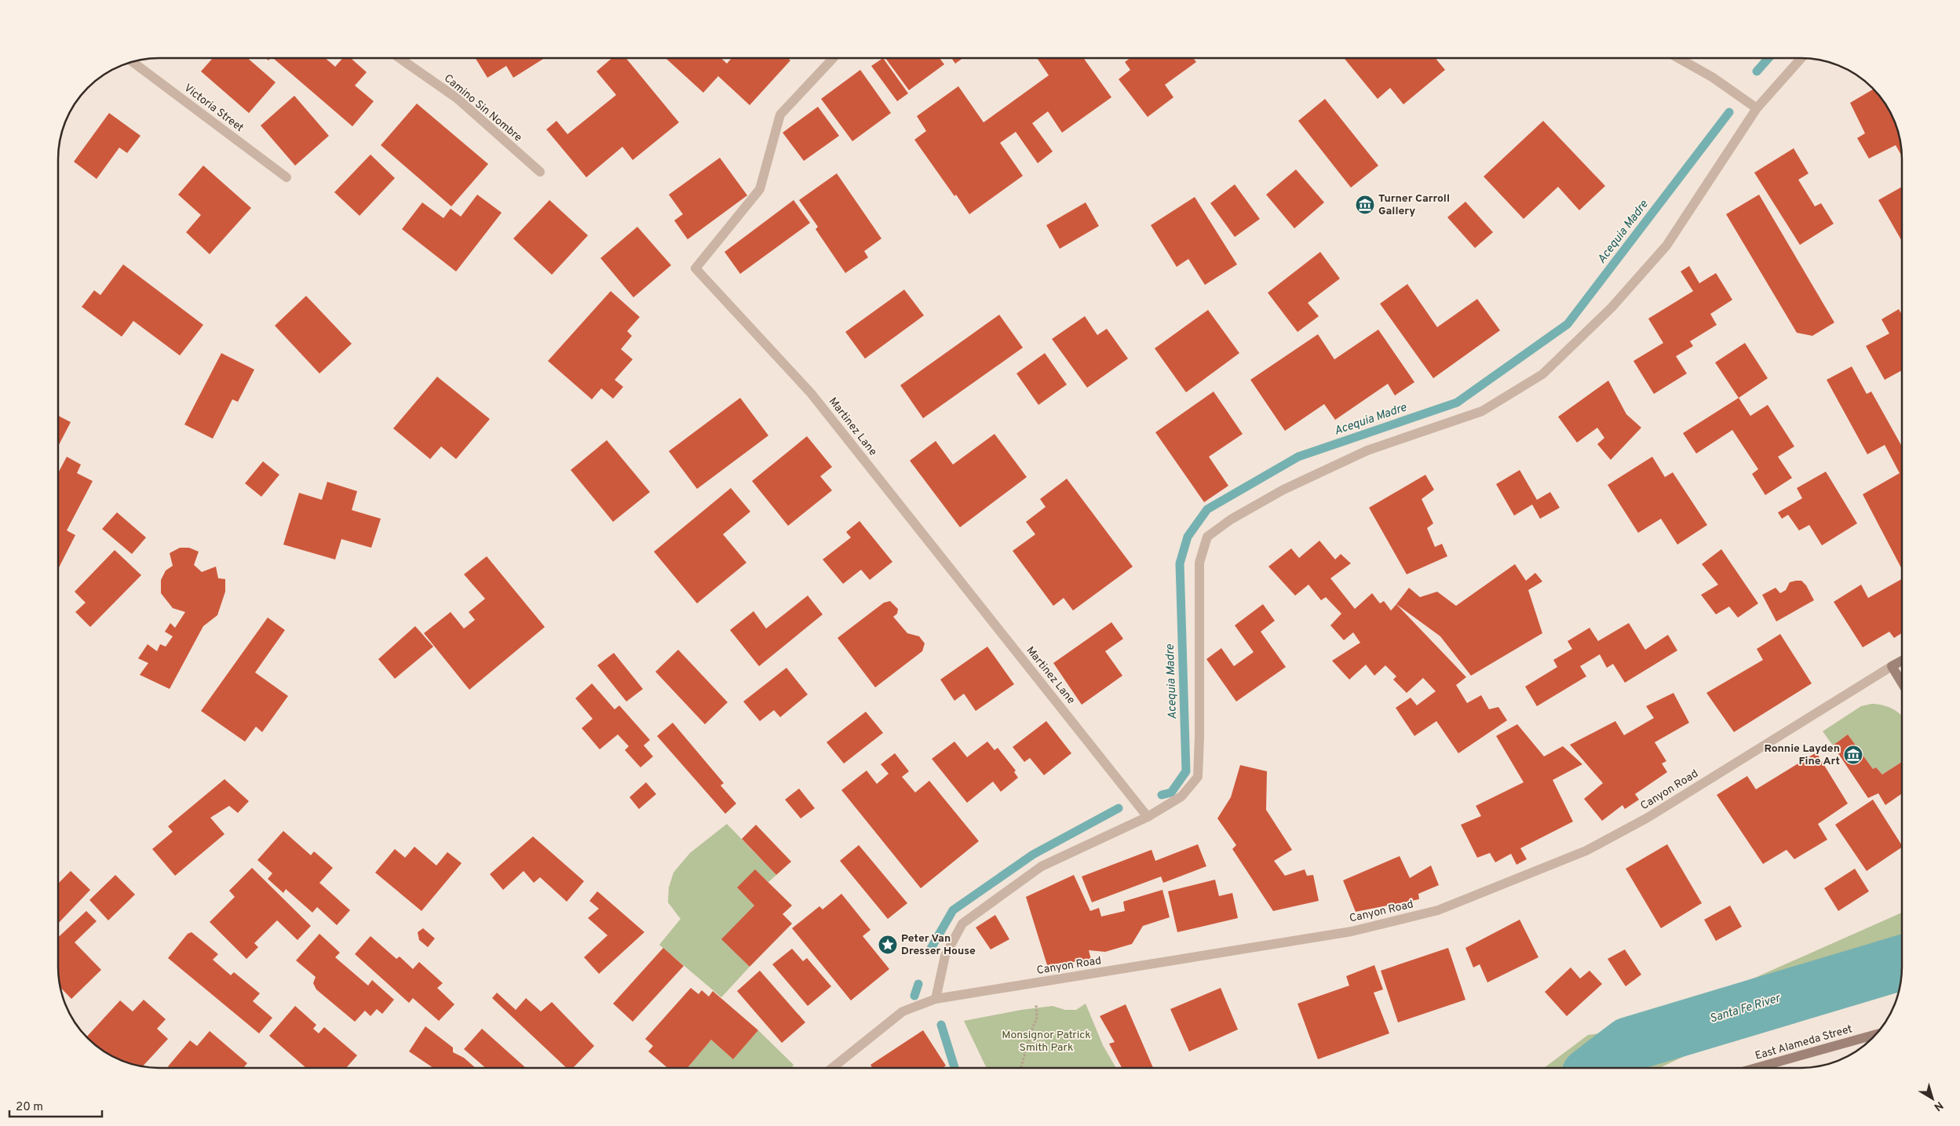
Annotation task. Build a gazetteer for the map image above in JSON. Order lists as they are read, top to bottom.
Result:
{
  "streets": {
    "street": [
      "Victoria Street",
      "Camino Sin Nombre",
      "Martinez Lane",
      "Canyon Road",
      "East Alameda Street"
    ]
  },
  "water": ["Acequia Madre", "Santa Fe River"],
  "parks": ["Monsignor Patrick Smith Park"],
  "places": {
    "museum": ["Turner Carroll Gallery", "Ronnie Layden Fine Art"],
    "place": ["Peter Van Dresser House"]
  },
  "scale_bar": "20 m",
  "north": "bottom right"
}
